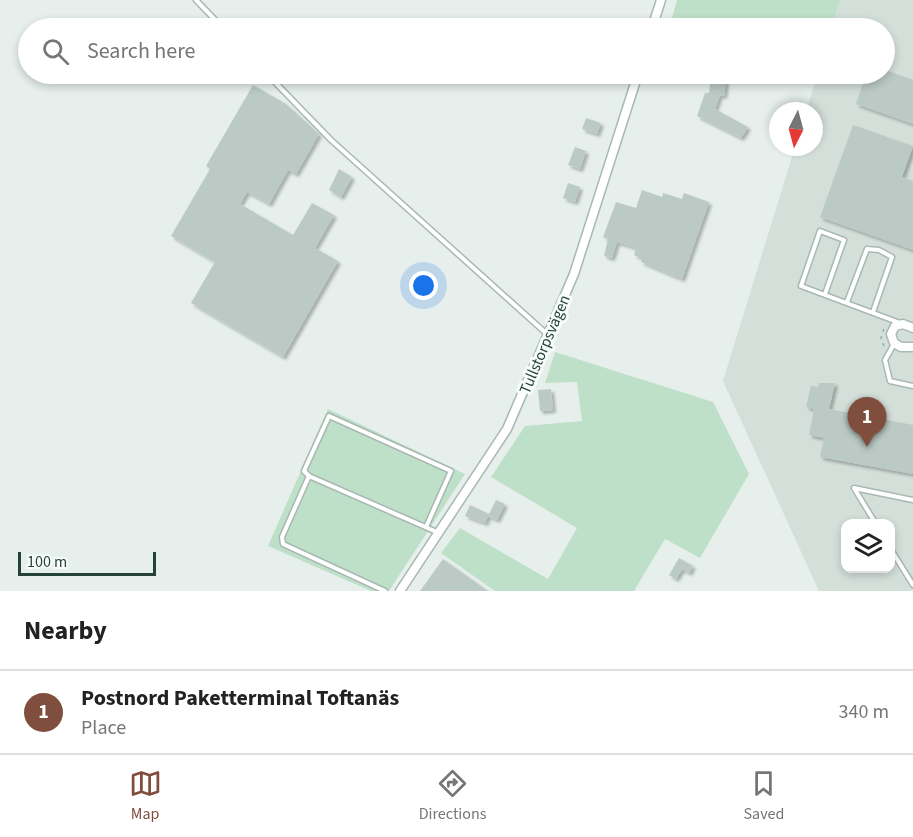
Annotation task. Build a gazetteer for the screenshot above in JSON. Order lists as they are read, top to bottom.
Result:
{
  "streets": {
    "street": ["Tullstorpsvägen"]
  },
  "scale_bar": "100 m",
  "north": "bottom",
  "page": {
    "search": "Search here",
    "pins": "1",
    "scale": "100 m",
    "heading": "Nearby",
    "list": [
      {
        "mark": "1",
        "name": "Postnord Paketterminal Toftanäs",
        "note": "Place",
        "value": "340 m"
      }
    ],
    "nav": ["Map", "Directions", "Saved"]
  }
}
